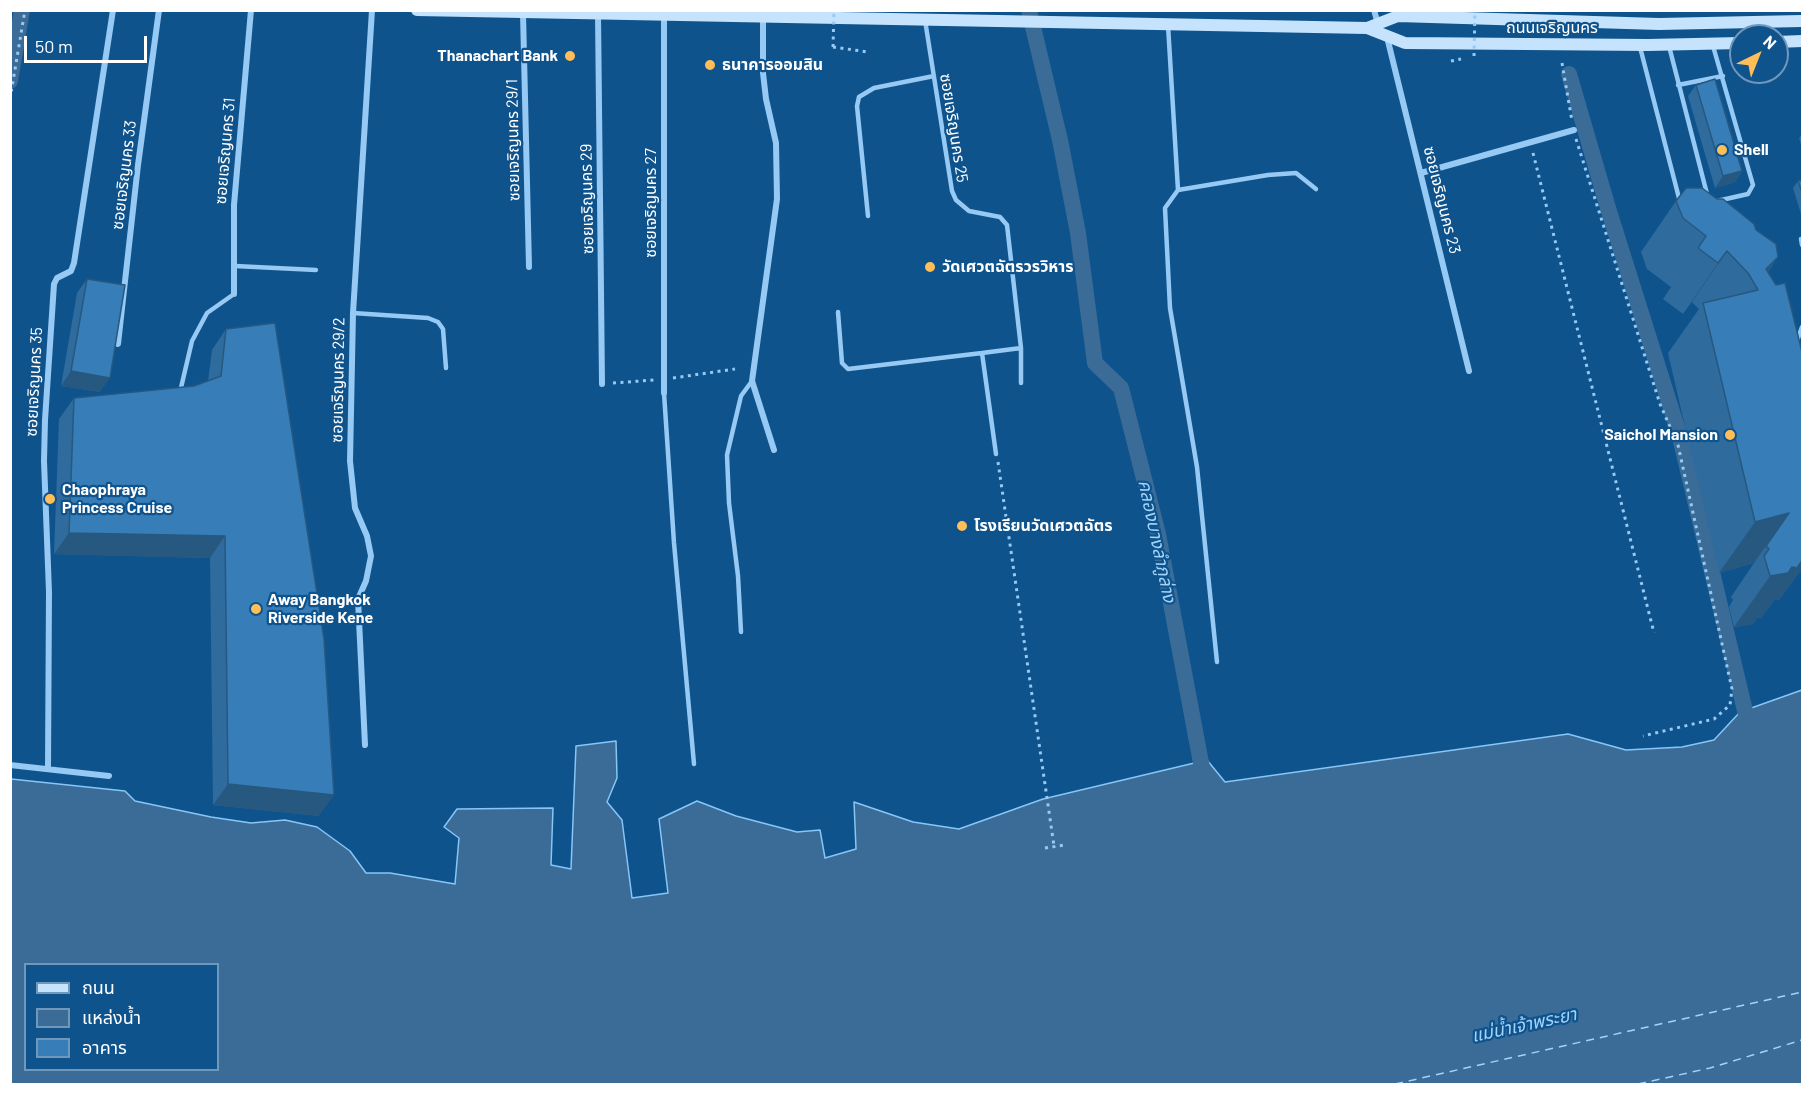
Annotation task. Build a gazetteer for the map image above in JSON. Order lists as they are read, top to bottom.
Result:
{
  "streets": {
    "main road": ["ถนนเจริญนคร"],
    "street": [
      "ซอยเจริญนคร 29/1",
      "ซอยเจริญนคร 31",
      "ซอยเจริญนคร 33",
      "ซอยเจริญนคร 29",
      "ซอยเจริญนคร 23",
      "ซอยเจริญนคร 27",
      "ซอยเจริญนคร 29/2",
      "ซอยเจริญนคร 35"
    ],
    "lane": ["ซอยเจริญนคร 25"]
  },
  "crossings": [
    ["ถนนเจริญนคร", "ซอยเจริญนคร 25"],
    ["ถนนเจริญนคร", "ซอยเจริญนคร 29/1"],
    ["ถนนเจริญนคร", "ซอยเจริญนคร 29"],
    ["ถนนเจริญนคร", "ซอยเจริญนคร 23"],
    ["ถนนเจริญนคร", "ซอยเจริญนคร 27"]
  ],
  "water": ["คลองบางลำภูล่าง", "แม่น้ำเจ้าพระยา"],
  "places": [
    "Thanachart Bank",
    "ธนาคารออมสิน",
    "Shell",
    "วัดเศวตฉัตรวรวิหาร",
    "Saichol Mansion",
    "Chaophraya Princess Cruise",
    "โรงเรียนวัดเศวตฉัตร",
    "Away Bangkok Riverside Kene"
  ],
  "legend": ["ถนน", "แหล่งน้ำ", "อาคาร"],
  "scale_bar": "50 m",
  "north": "top right"
}
